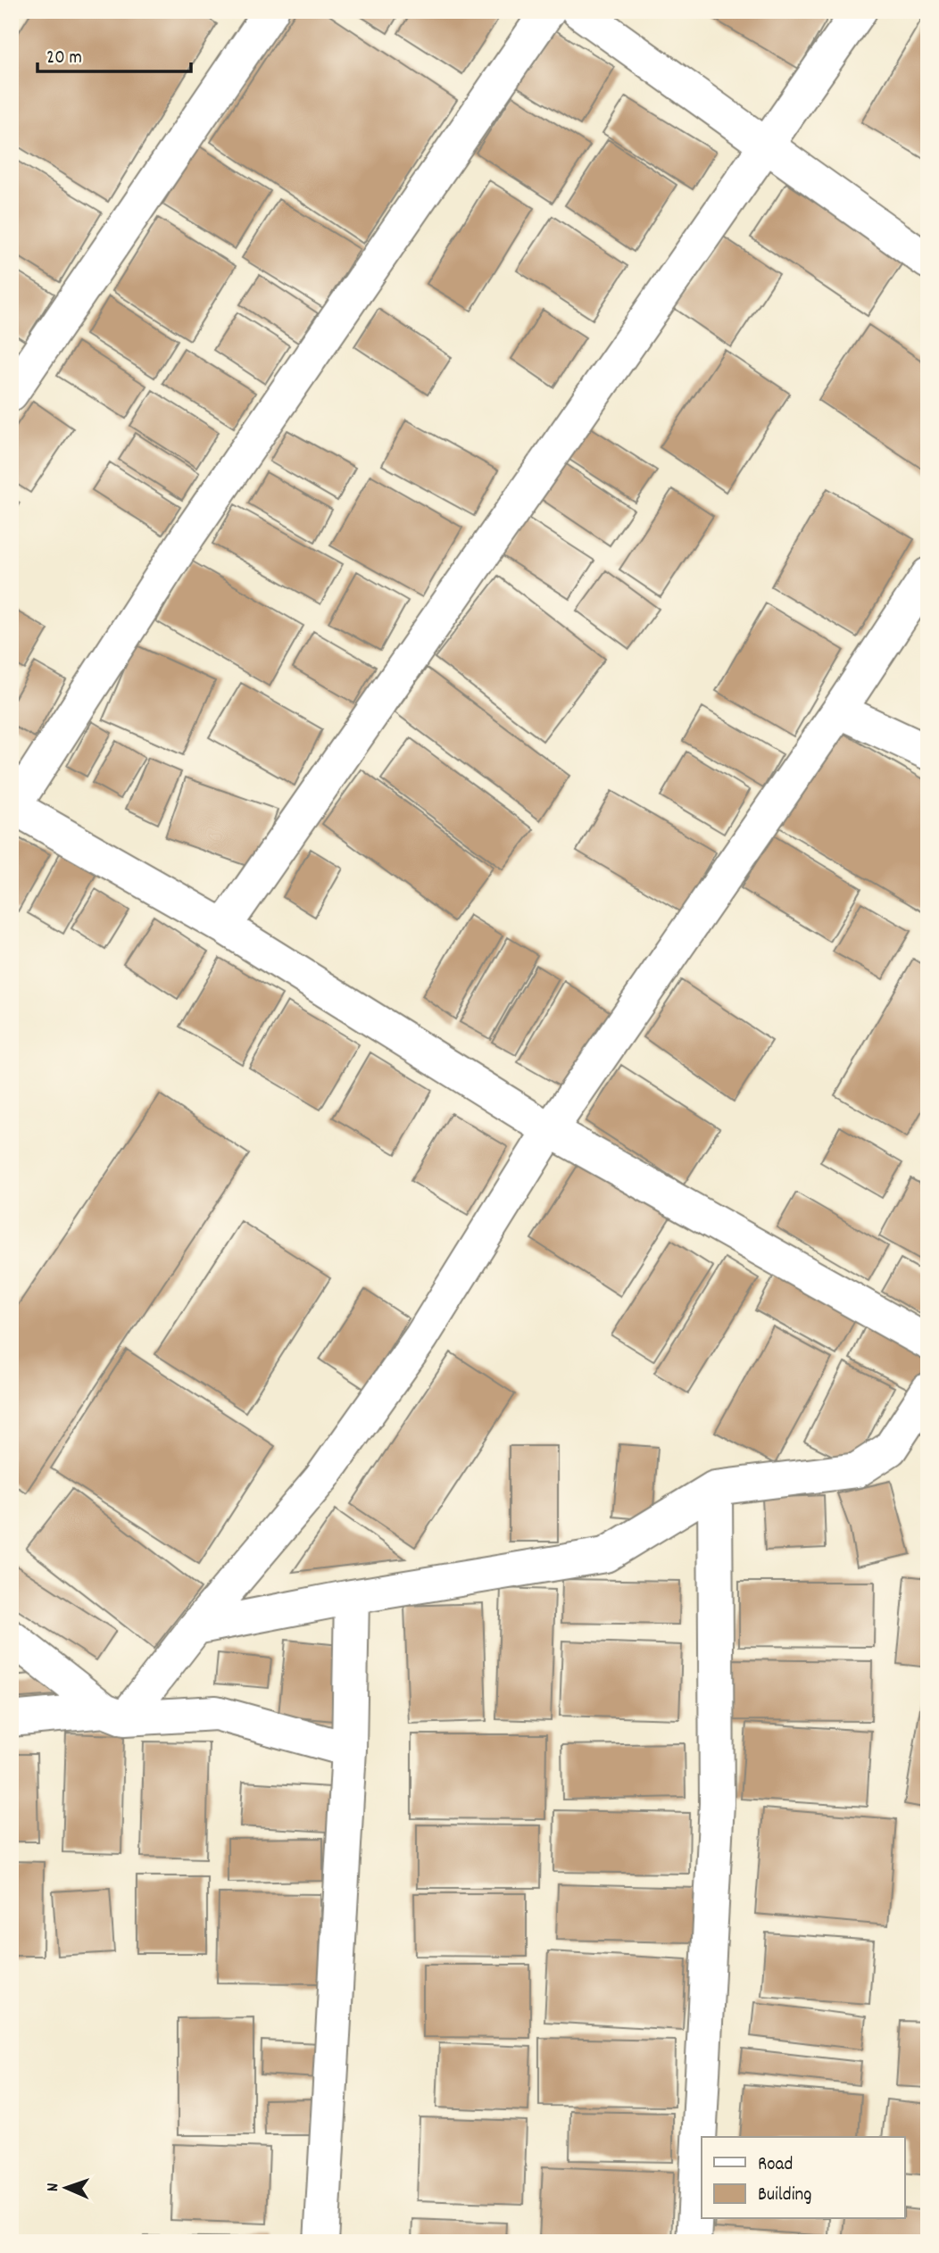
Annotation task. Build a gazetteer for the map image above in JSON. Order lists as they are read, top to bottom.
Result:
{
  "legend": ["Road", "Building"],
  "scale_bar": "20 m",
  "north": "left"
}
